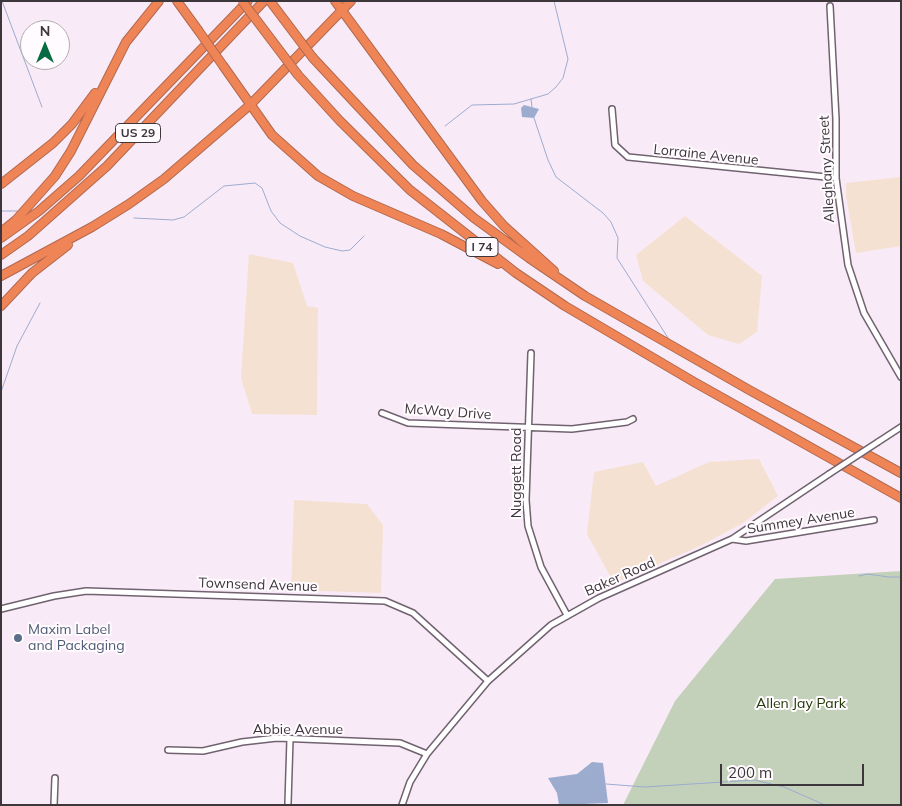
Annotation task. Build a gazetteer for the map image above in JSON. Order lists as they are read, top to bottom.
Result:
{
  "streets": {
    "highway": ["US 29", "I 74"],
    "street": [
      "Lorraine Avenue",
      "Alleghany Street",
      "McWay Drive",
      "Nuggett Road",
      "Summey Avenue",
      "Baker Road",
      "Townsend Avenue",
      "Abbie Avenue"
    ]
  },
  "crossings": [
    ["Lorraine Avenue", "Alleghany Street"],
    ["McWay Drive", "Nuggett Road"],
    ["Nuggett Road", "Baker Road"],
    ["Summey Avenue", "Baker Road"],
    ["Baker Road", "Townsend Avenue"],
    ["Baker Road", "Abbie Avenue"]
  ],
  "parks": ["Allen Jay Park"],
  "places": ["Maxim Label and Packaging"],
  "scale_bar": "200 m",
  "north": "top"
}
